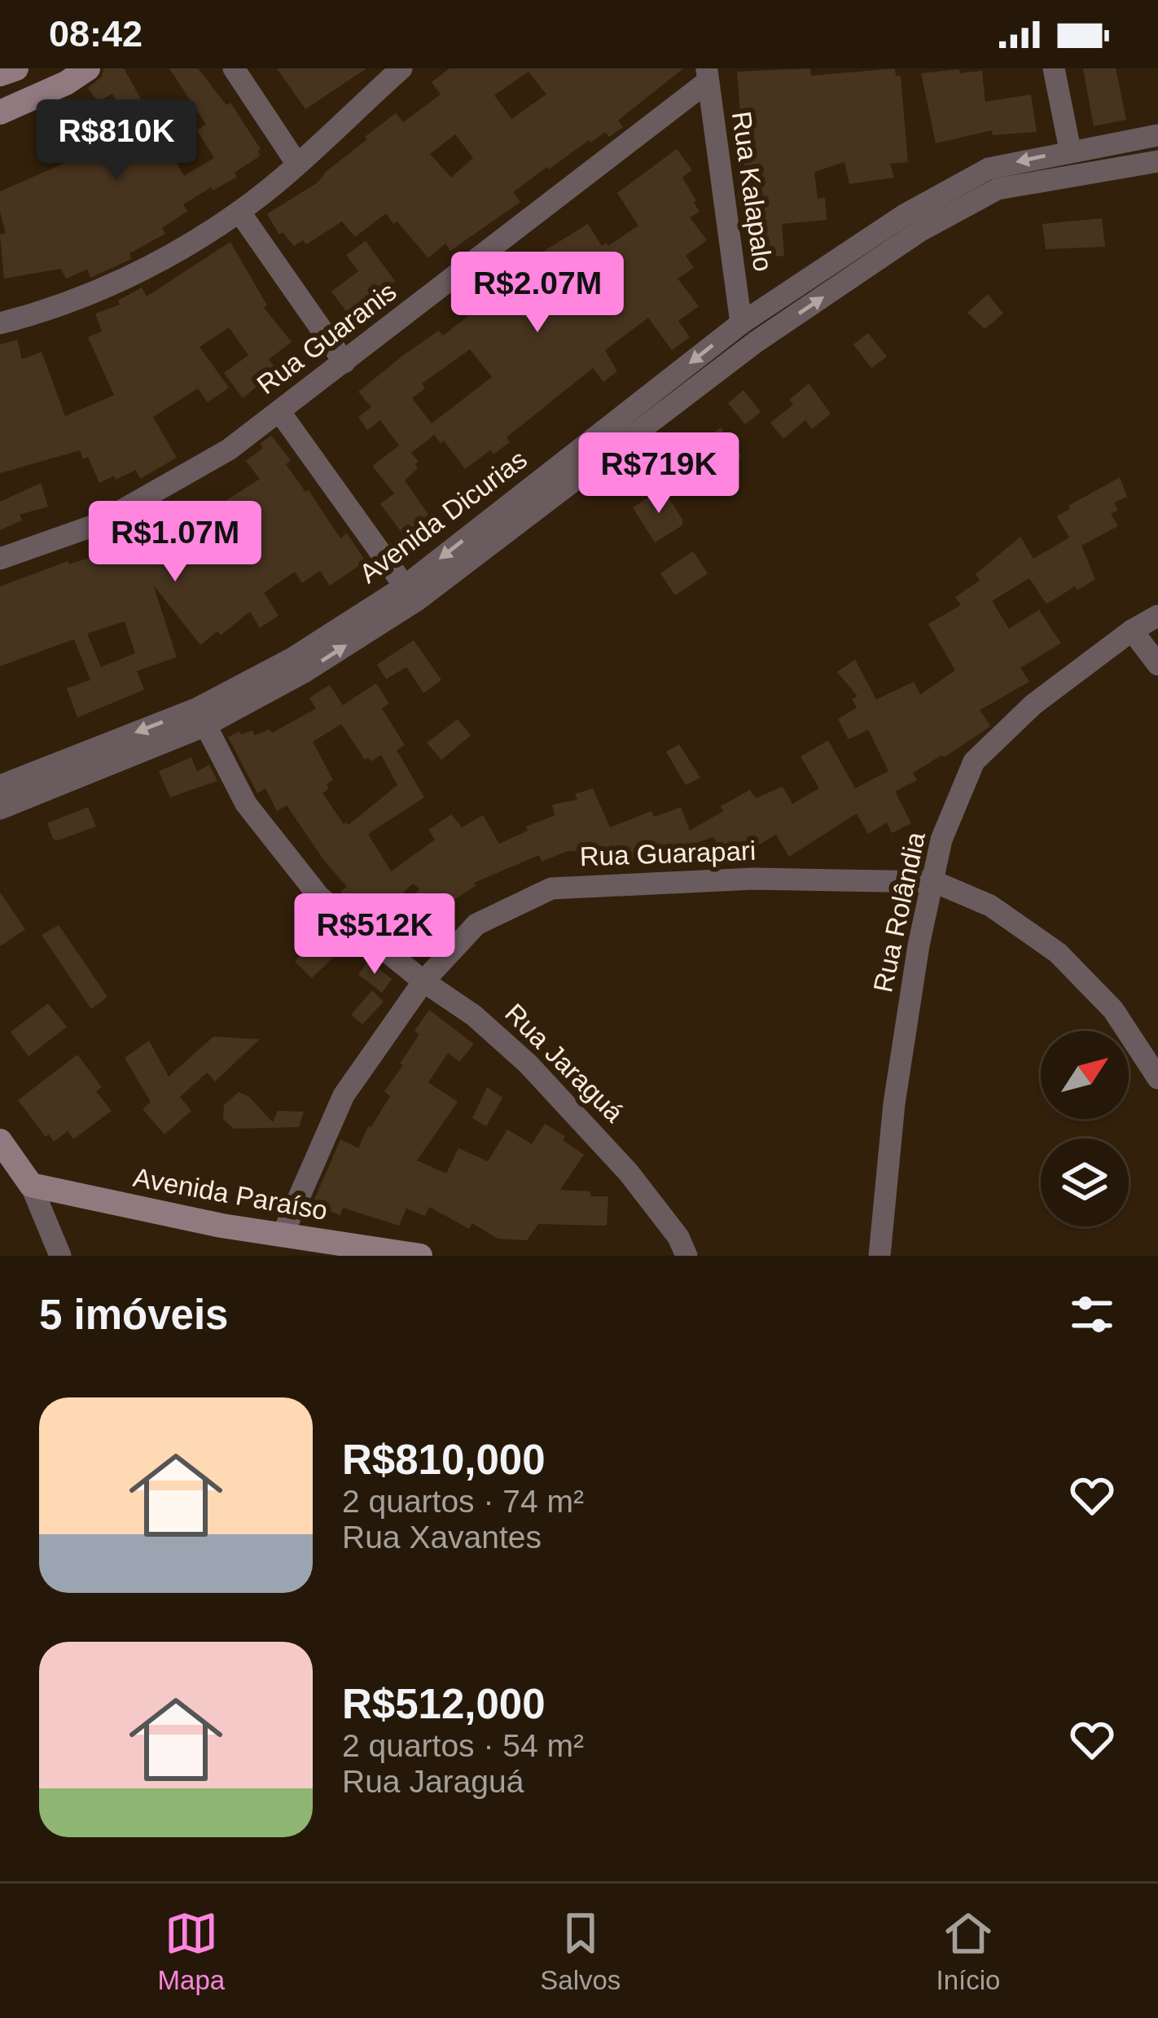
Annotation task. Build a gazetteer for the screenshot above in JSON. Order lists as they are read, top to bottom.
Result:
{
  "streets": {
    "main road": ["Avenida Paraíso"],
    "street": [
      "Rua Kalapalo",
      "Rua Guaranis",
      "Avenida Dicurias",
      "Rua Guarapari",
      "Rua Rolândia",
      "Rua Jaraguá"
    ]
  },
  "crossings": [
    ["Rua Kalapalo", "Rua Guaranis"],
    ["Rua Kalapalo", "Avenida Dicurias"],
    ["Avenida Dicurias", "Rua Jaraguá"],
    ["Rua Guarapari", "Rua Rolândia"],
    ["Rua Guarapari", "Rua Jaraguá"],
    ["Rua Guarapari", "Avenida Paraíso"]
  ],
  "north": "top right",
  "page": {
    "status": "08:42",
    "price": [
      "R$810K",
      "R$2.07M",
      "R$719K",
      "R$1.07M",
      "R$512K"
    ],
    "heading": "5 imóveis",
    "list": [
      {
        "name": "R$810,000",
        "note": "2 quartos · 74 m² · Rua Xavantes"
      },
      {
        "name": "R$512,000",
        "note": "2 quartos · 54 m² · Rua Jaraguá"
      }
    ],
    "tabs": ["Mapa", "Salvos", "Início"]
  }
}
